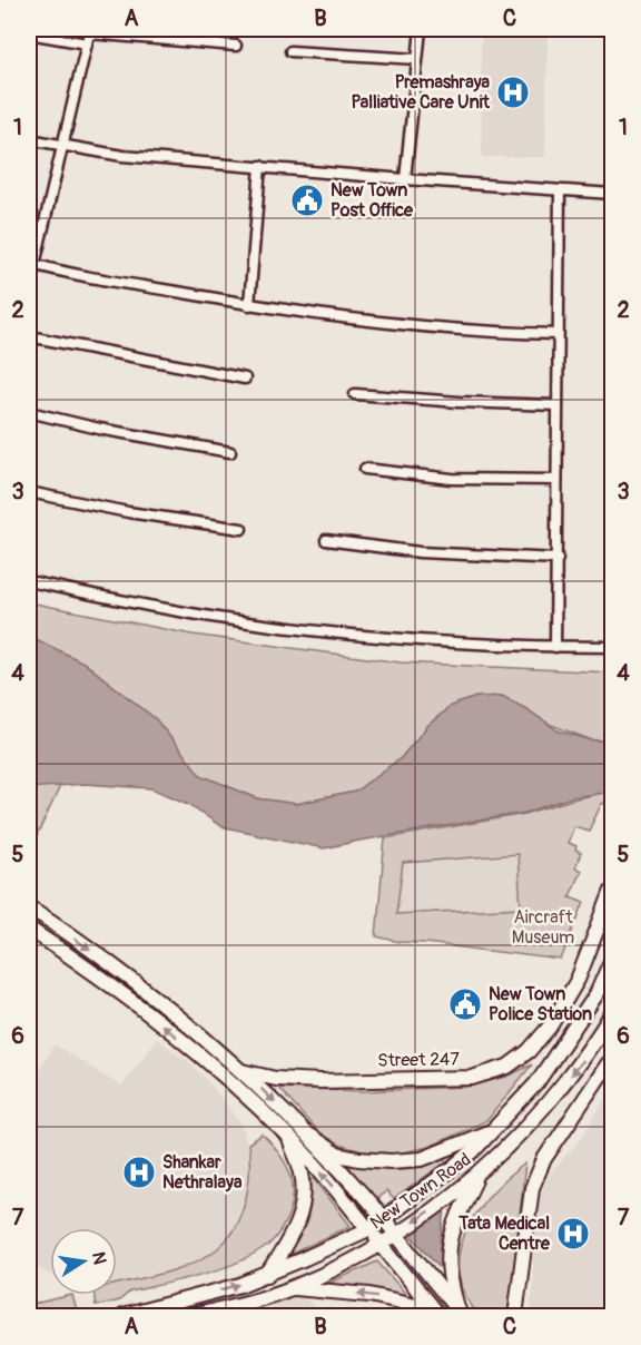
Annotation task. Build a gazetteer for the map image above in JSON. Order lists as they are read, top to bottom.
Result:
{
  "streets": {
    "main road": ["Street 247", "New Town Road"]
  },
  "parks": ["Aircraft Museum"],
  "places": {
    "hospital": ["Premashraya Palliative Care Unit", "Shankar Nethralaya", "Tata Medical Centre"],
    "public building": ["New Town Post Office", "New Town Police Station"]
  },
  "north": "right",
  "grid": {
    "columns": ["A", "B", "C"],
    "rows": [
      "1",
      "2",
      "3",
      "4",
      "5",
      "6",
      "7"
    ]
  }
}
